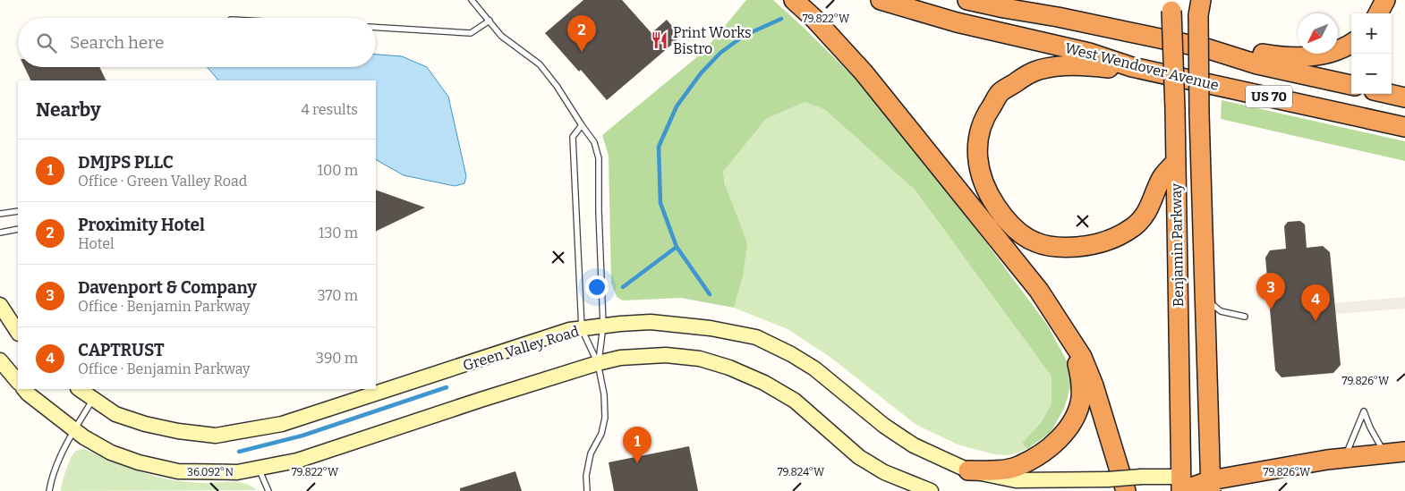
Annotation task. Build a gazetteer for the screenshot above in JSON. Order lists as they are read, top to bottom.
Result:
{
  "streets": {
    "highway": [
      "West Wendover Avenue",
      "US 70",
      "Benjamin Parkway",
      "Green Valley Road"
    ]
  },
  "crossings": [
    ["Benjamin Parkway", "Green Valley Road"]
  ],
  "places": {
    "restaurant": ["Print Works Bistro"]
  },
  "north": "bottom left",
  "page": {
    "map_buttons": ["+", "−"],
    "pins": [
      "2",
      "3",
      "4",
      "1"
    ],
    "search": "Search here",
    "heading": ["Nearby", "4 results"],
    "list": [
      {
        "mark": "1",
        "name": "DMJPS PLLC",
        "note": "Office · Green Valley Road",
        "value": "100 m"
      },
      {
        "mark": "2",
        "name": "Proximity Hotel",
        "note": "Hotel",
        "value": "130 m"
      },
      {
        "mark": "3",
        "name": "Davenport & Company",
        "note": "Office · Benjamin Parkway",
        "value": "370 m"
      },
      {
        "mark": "4",
        "name": "CAPTRUST",
        "note": "Office · Benjamin Parkway",
        "value": "390 m"
      }
    ]
  },
  "coordinates": [
    "79.822°W",
    "79.826°W",
    "36.092°N",
    "79.824°W"
  ]
}
